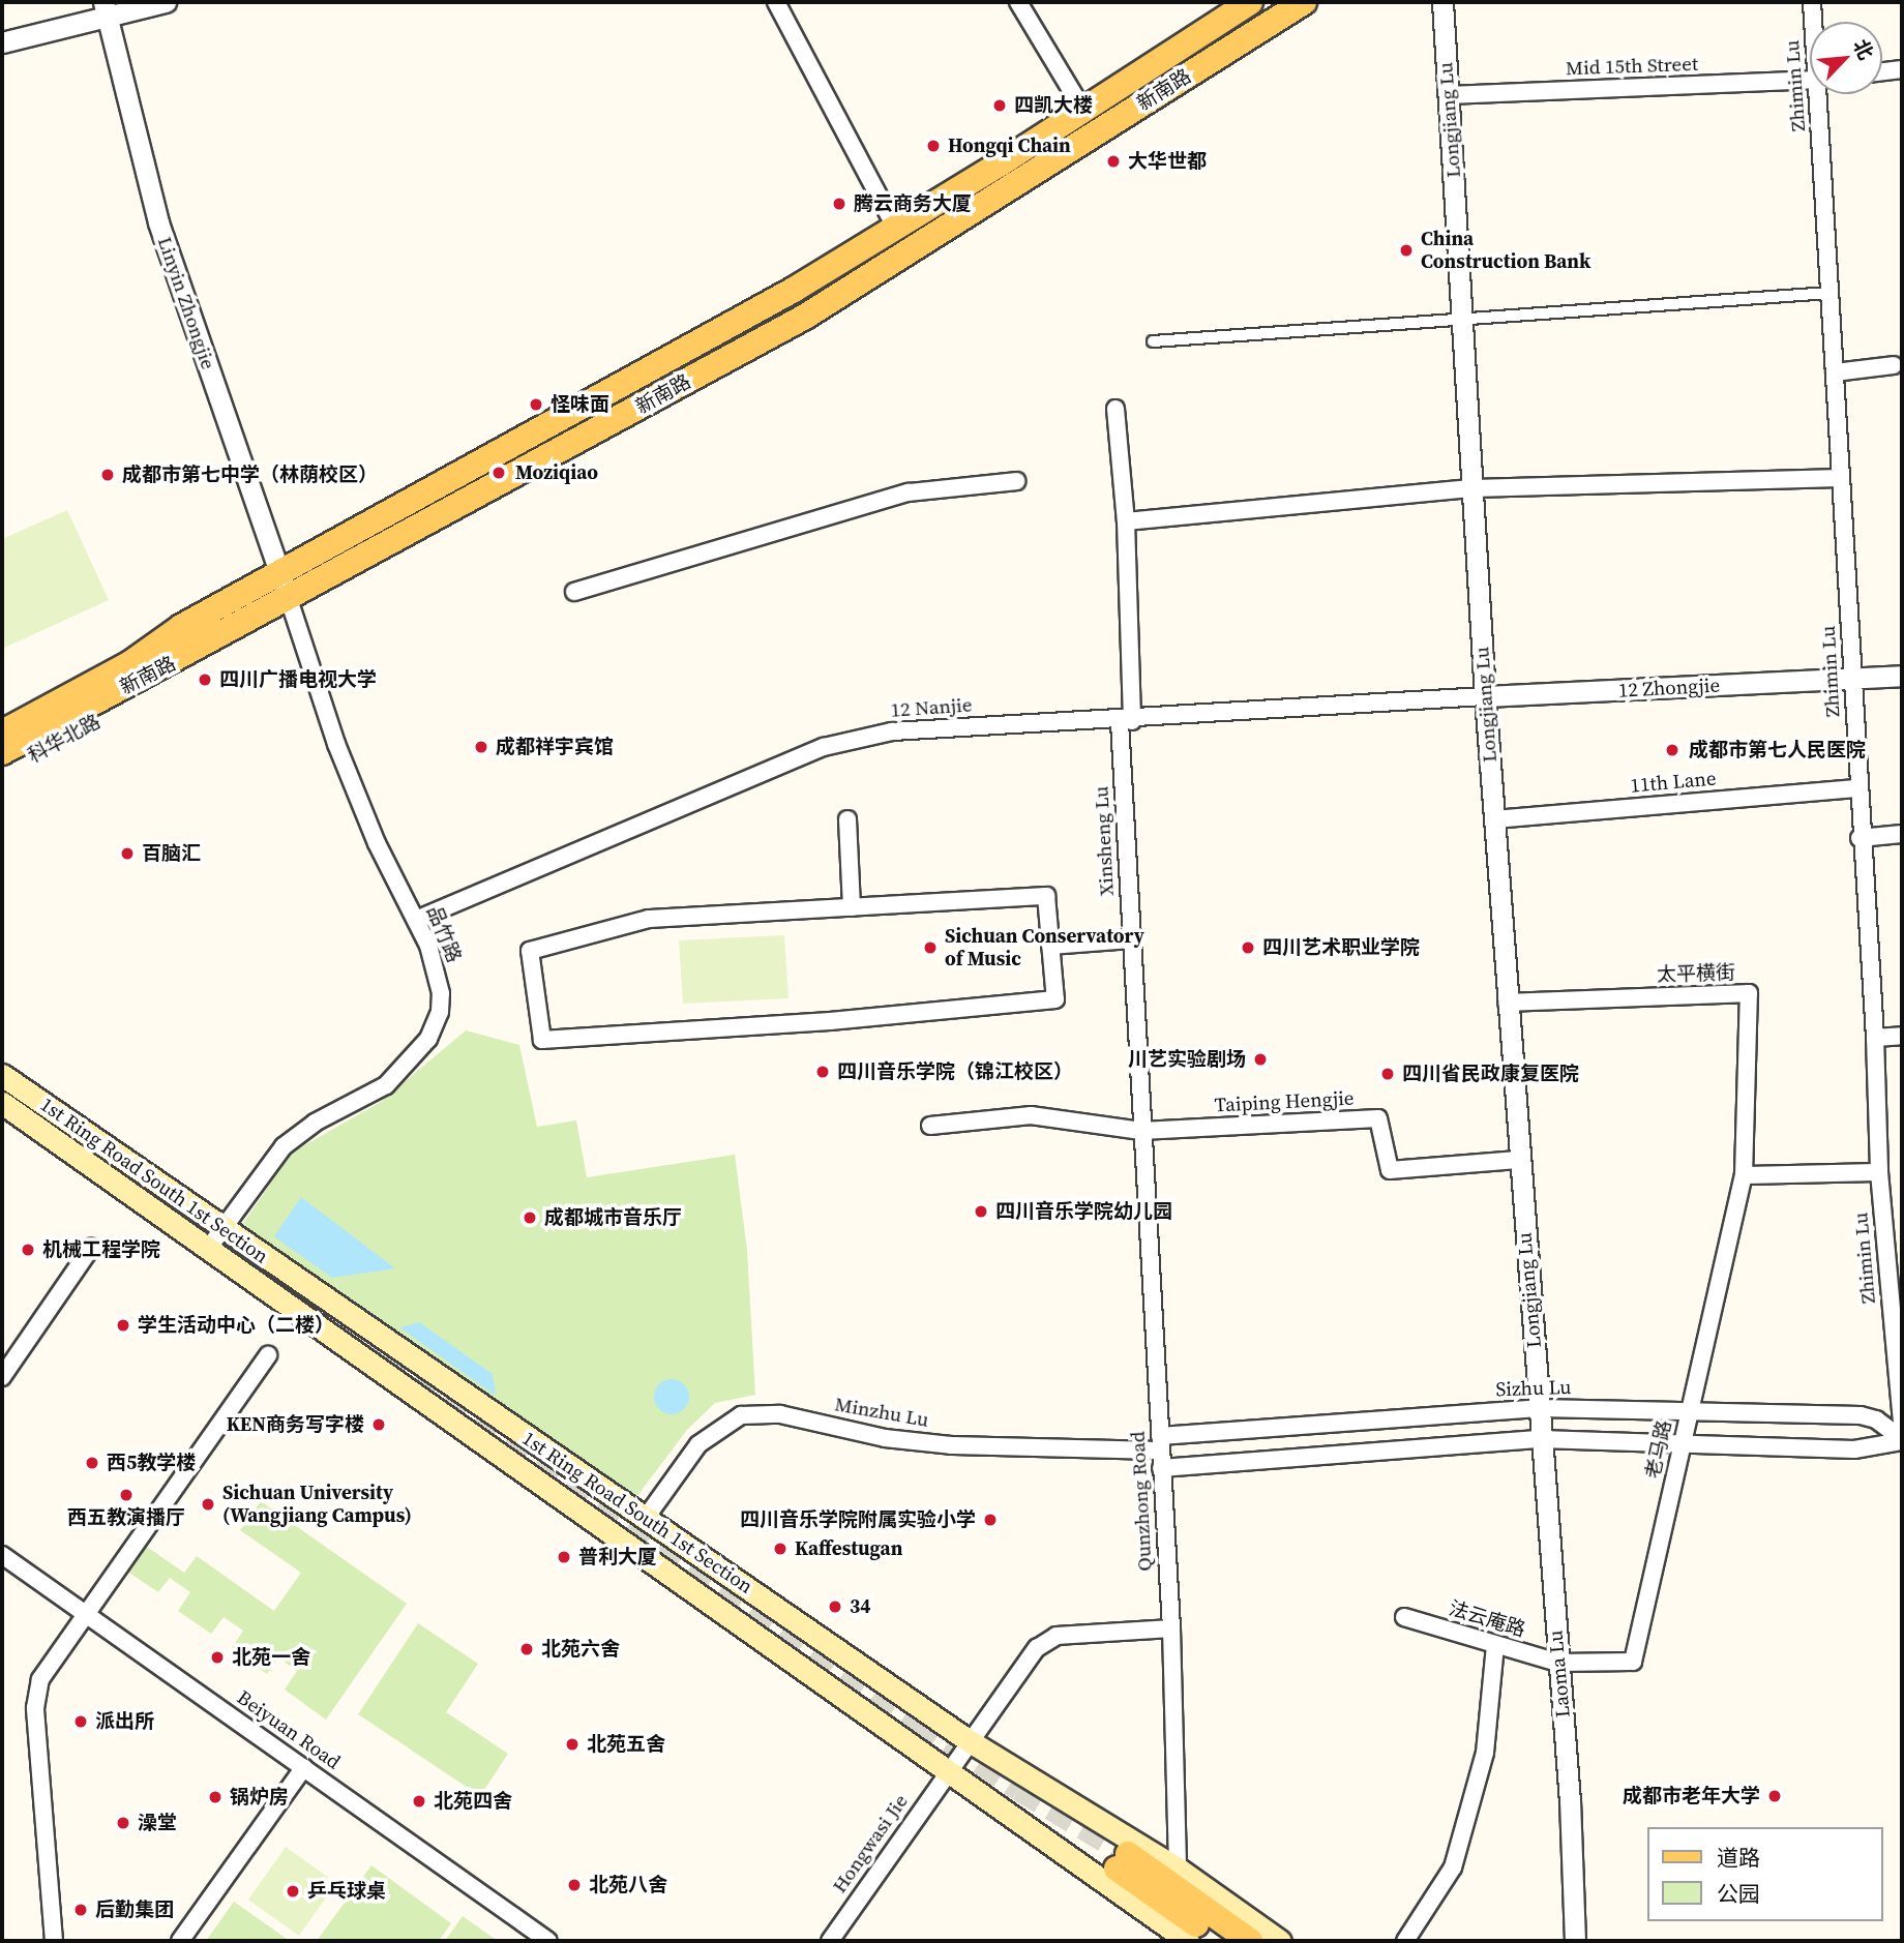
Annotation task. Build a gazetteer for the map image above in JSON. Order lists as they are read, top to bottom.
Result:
{
  "streets": {
    "main road": ["新南路", "科华北路", "1st Ring Road South 1st Section"],
    "street": [
      "Mid 15th Street",
      "Zhimin Lu",
      "Longjiang Lu",
      "Linyin Zhongjie",
      "12 Zhongjie",
      "12 Nanjie",
      "11th Lane",
      "Xinsheng Lu",
      "品竹路",
      "太平横街",
      "Taiping Hengjie",
      "Sizhu Lu",
      "Minzhu Lu",
      "老马路",
      "Qunzhong Road",
      "法云庵路",
      "Laoma Lu",
      "Beiyuan Road",
      "Hongwasi Jie"
    ]
  },
  "crossings": [
    ["Mid 15th Street", "Longjiang Lu"],
    ["Zhimin Lu", "12 Zhongjie"],
    ["Zhimin Lu", "11th Lane"],
    ["新南路", "Linyin Zhongjie"],
    ["新南路", "科华北路"],
    ["新南路", "品竹路"],
    ["Longjiang Lu", "12 Zhongjie"],
    ["Longjiang Lu", "12 Nanjie"],
    ["Longjiang Lu", "11th Lane"],
    ["Longjiang Lu", "太平横街"],
    ["Longjiang Lu", "Taiping Hengjie"],
    ["Longjiang Lu", "Sizhu Lu"],
    ["Longjiang Lu", "Laoma Lu"],
    ["Linyin Zhongjie", "品竹路"],
    ["12 Zhongjie", "12 Nanjie"],
    ["12 Nanjie", "Xinsheng Lu"],
    ["12 Nanjie", "品竹路"],
    ["Xinsheng Lu", "Taiping Hengjie"],
    ["Xinsheng Lu", "Qunzhong Road"],
    ["品竹路", "1st Ring Road South 1st Section"],
    ["太平横街", "老马路"],
    ["Taiping Hengjie", "Qunzhong Road"],
    ["1st Ring Road South 1st Section", "Minzhu Lu"],
    ["1st Ring Road South 1st Section", "Qunzhong Road"],
    ["1st Ring Road South 1st Section", "Hongwasi Jie"],
    ["Sizhu Lu", "Minzhu Lu"],
    ["Sizhu Lu", "老马路"],
    ["Sizhu Lu", "Qunzhong Road"],
    ["Sizhu Lu", "Laoma Lu"],
    ["Minzhu Lu", "Qunzhong Road"],
    ["老马路", "法云庵路"],
    ["老马路", "Laoma Lu"],
    ["Qunzhong Road", "Hongwasi Jie"],
    ["法云庵路", "Laoma Lu"]
  ],
  "places": [
    "四凯大楼",
    "Hongqi Chain",
    "大华世都",
    "腾云商务大厦",
    "China Construction Bank",
    "怪味面",
    "Moziqiao",
    "成都市第七中学（林荫校区）",
    "四川广播电视大学",
    "成都祥宇宾馆",
    "成都市第七人民医院",
    "百脑汇",
    "Sichuan Conservatory of Music",
    "四川艺术职业学院",
    "川艺实验剧场",
    "四川音乐学院（锦江校区）",
    "四川省民政康复医院",
    "四川音乐学院幼儿园",
    "成都城市音乐厅",
    "机械工程学院",
    "学生活动中心（二楼）",
    "KEN商务写字楼",
    "西5教学楼",
    "西五教演播厅",
    "Sichuan University (Wangjiang Campus)",
    "四川音乐学院附属实验小学",
    "Kaffestugan",
    "普利大厦",
    "34",
    "北苑六舍",
    "北苑一舍",
    "派出所",
    "北苑五舍",
    "成都市老年大学",
    "锅炉房",
    "北苑四舍",
    "澡堂",
    "北苑八舍",
    "乒乓球桌",
    "后勤集团"
  ],
  "legend": ["道路", "公园"],
  "north": "top right"
}
